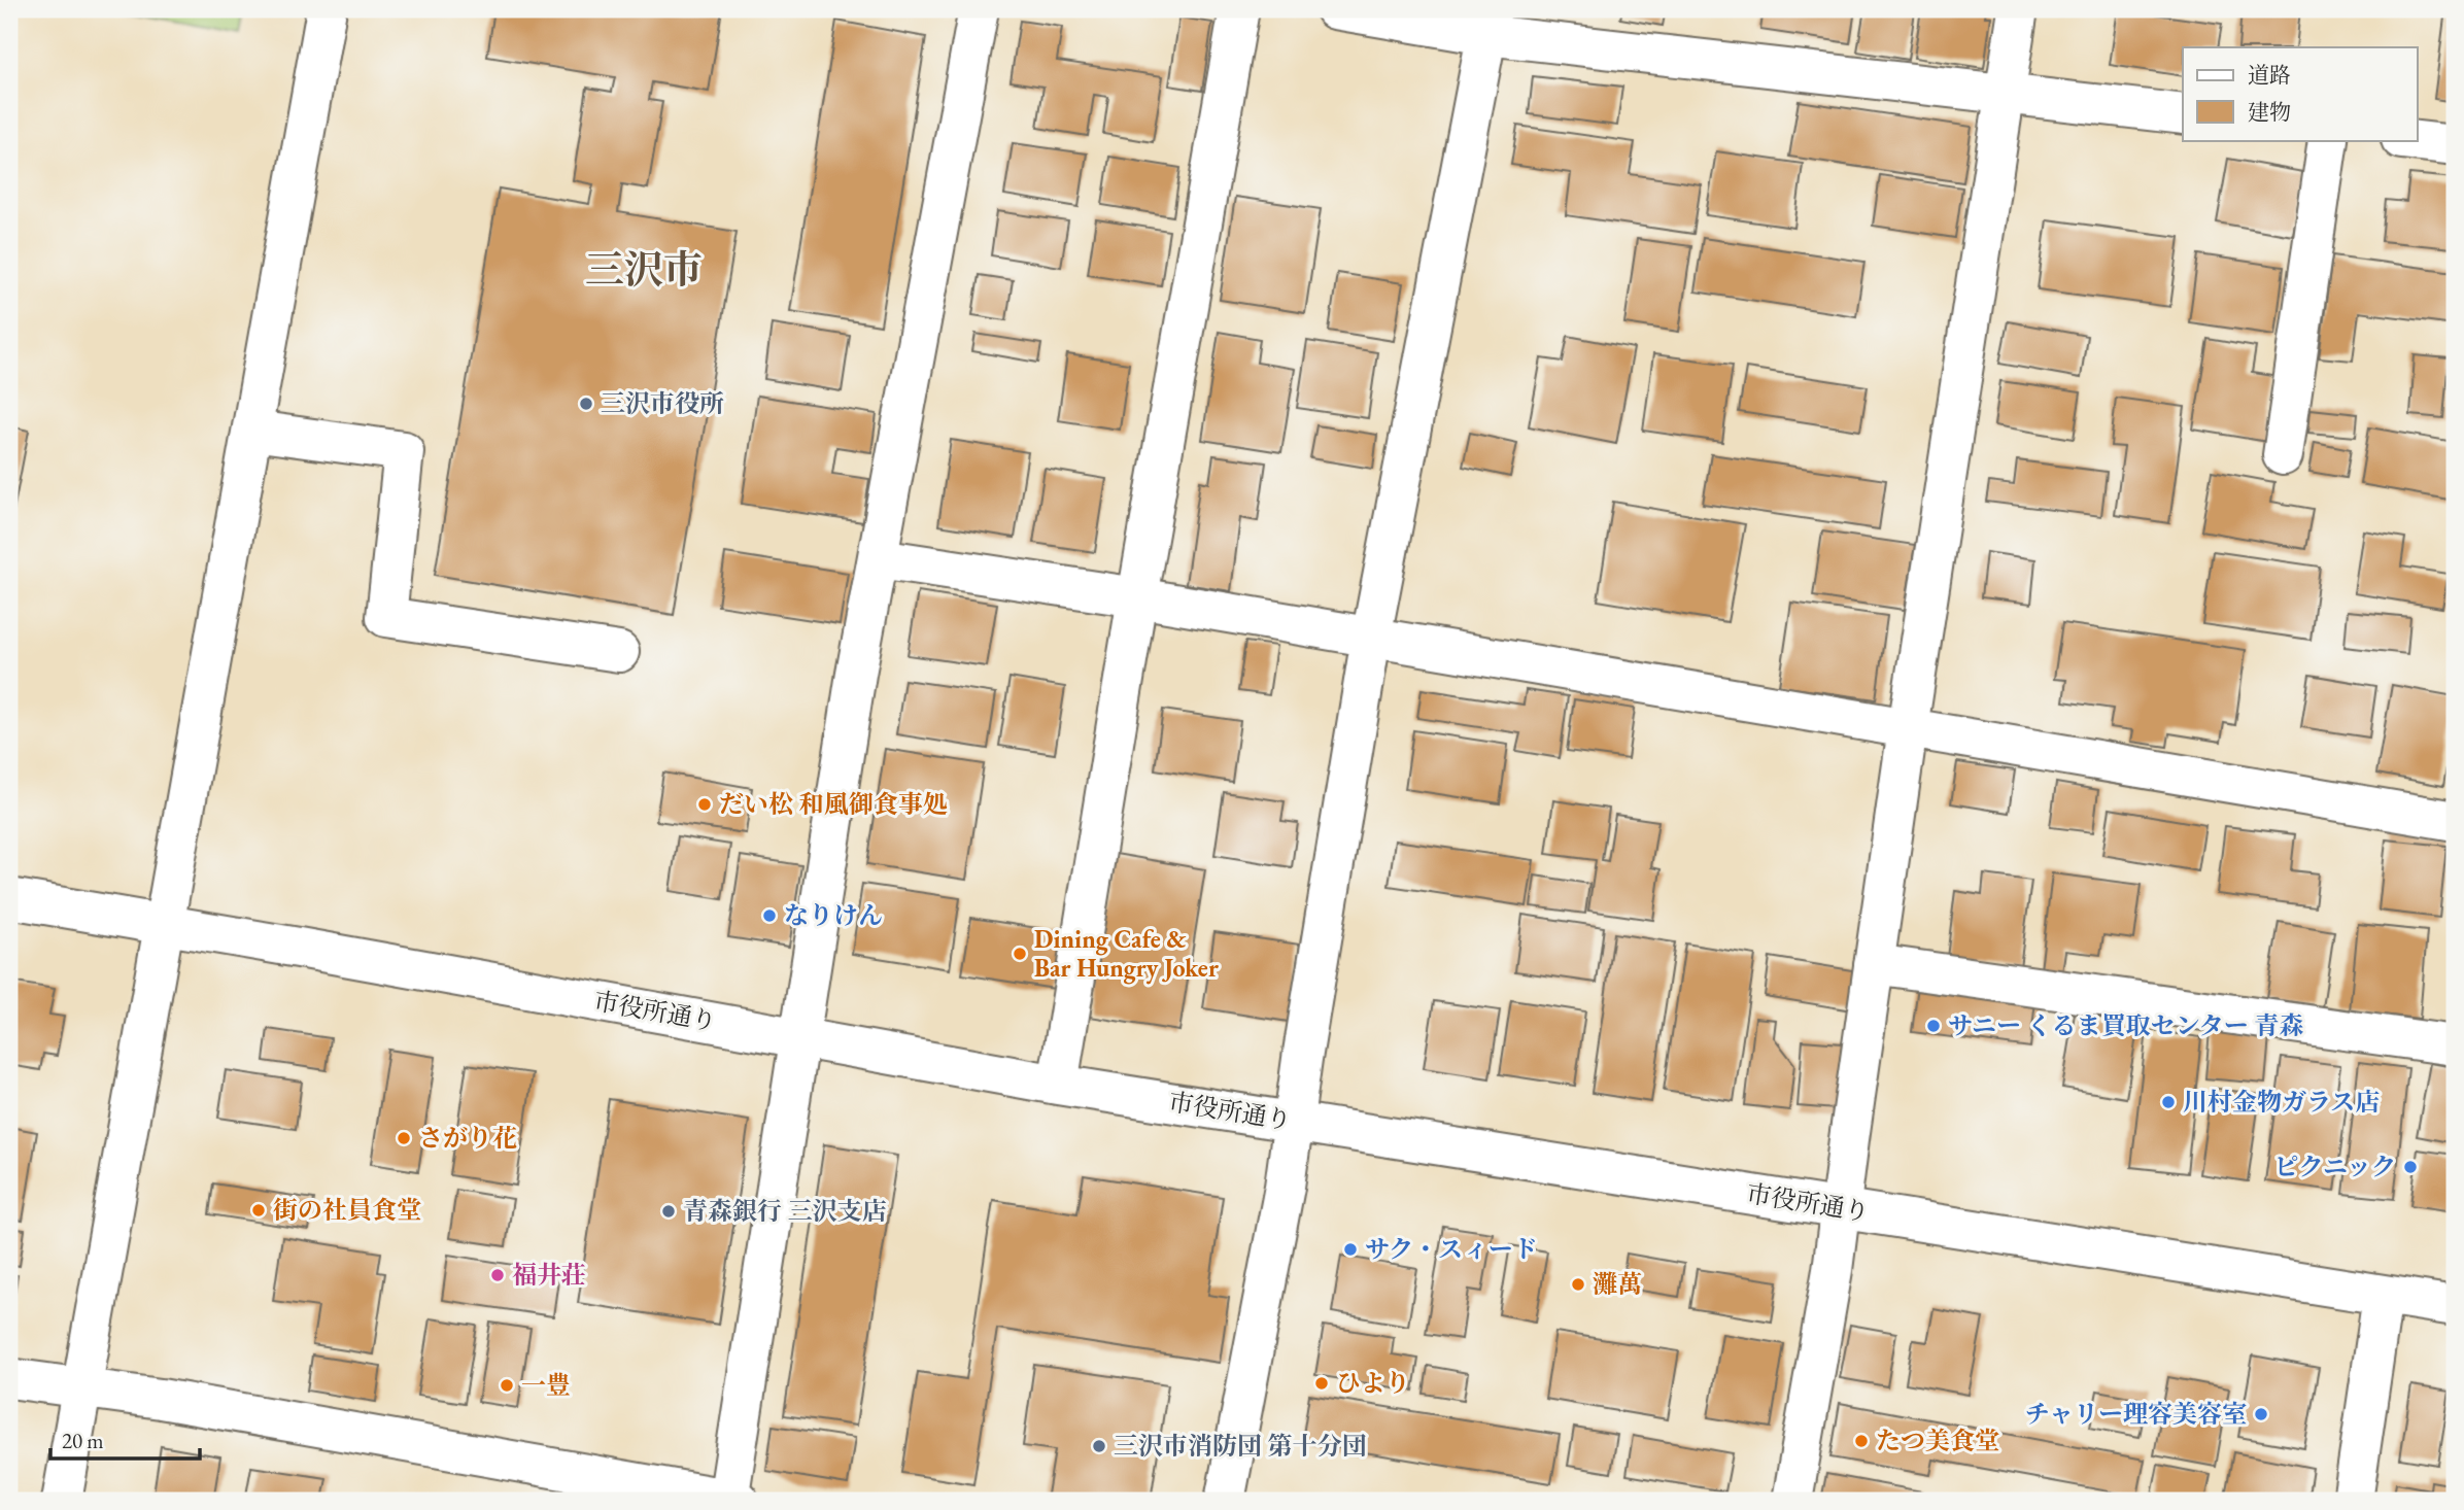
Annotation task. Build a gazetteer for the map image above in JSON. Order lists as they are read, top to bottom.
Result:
{
  "streets": {
    "street": ["市役所通り"]
  },
  "districts": ["三沢市"],
  "places": [
    "三沢市役所",
    "だい松 和風御食事処",
    "なりけん",
    "Dining Cafe & Bar Hungry Joker",
    "サニー くるま買取センター 青森",
    "川村金物ガラス店",
    "さがり花",
    "ピクニック",
    "街の社員食堂",
    "青森銀行 三沢支店",
    "サク・スィード",
    "福井荘",
    "灘萬",
    "ひより",
    "一豊",
    "チャリー理容美容室",
    "たつ美食堂",
    "三沢市消防団 第十分団"
  ],
  "legend": ["道路", "建物"],
  "scale_bar": "20 m"
}
